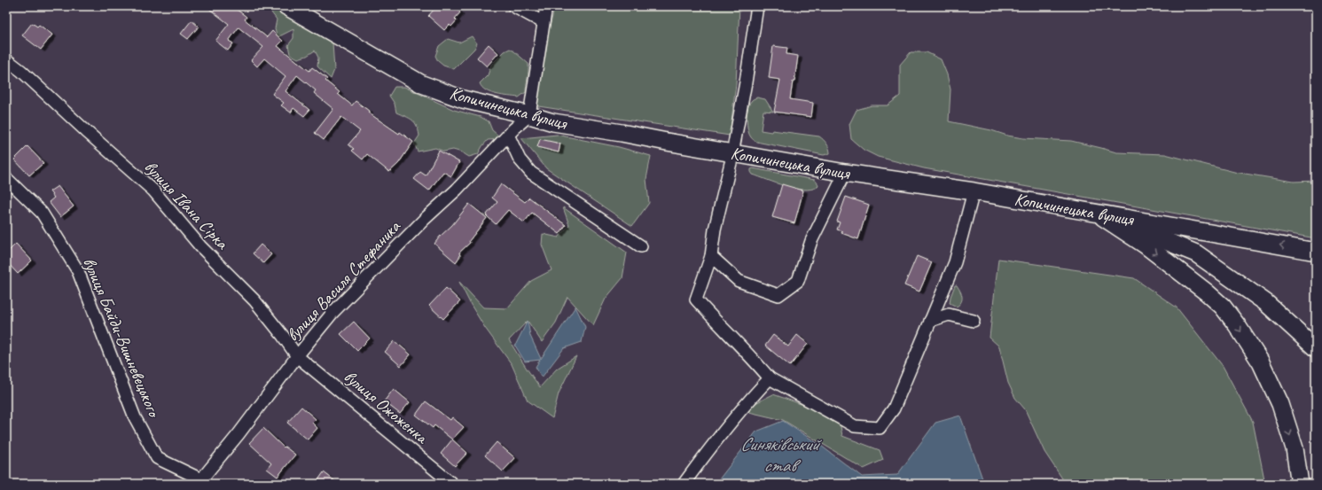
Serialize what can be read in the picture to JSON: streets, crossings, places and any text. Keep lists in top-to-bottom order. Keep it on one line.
{"streets":{"main road":["Копичинецька вулиця"],"street":["вулиця Івана Сірка","вулиця Василя Стефаника","вулиця Байди-Вишневецького","вулиця Ожоженка"]},"crossings":[["Копичинецька вулиця","вулиця Василя Стефаника"],["вулиця Івана Сірка","вулиця Василя Стефаника"],["вулиця Івана Сірка","вулиця Ожоженка"],["вулиця Василя Стефаника","вулиця Байди-Вишневецького"],["вулиця Василя Стефаника","вулиця Ожоженка"]],"water":["Синяківський став"]}
